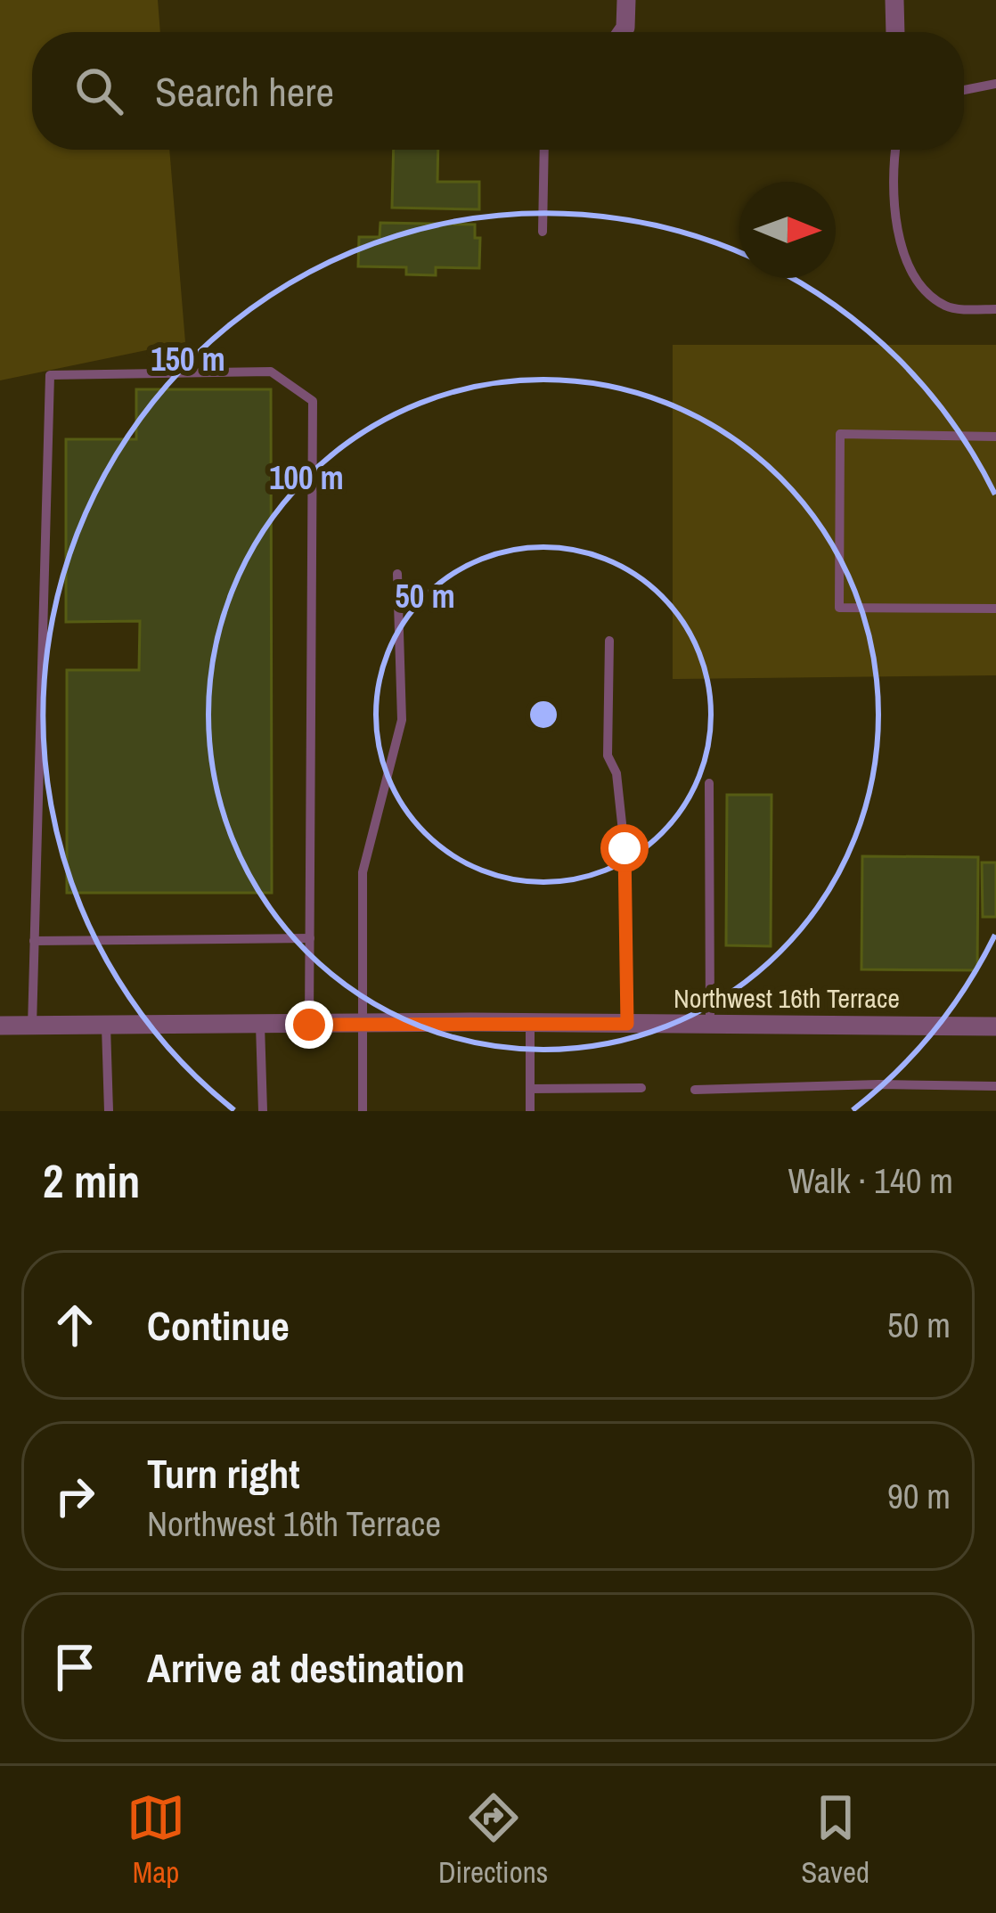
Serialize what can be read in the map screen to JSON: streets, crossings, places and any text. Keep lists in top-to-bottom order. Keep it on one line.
{"streets":{"street":["Northwest 16th Terrace"]},"north":"right","page":{"search":"Search here","heading":["2 min","Walk · 140 m"],"list":[["Continue","50 m"],["Turn right","Northwest 16th Terrace","90 m"],"Arrive at destination"],"nav":["Map","Directions","Saved"]},"rings":["150 m","100 m","50 m"]}
